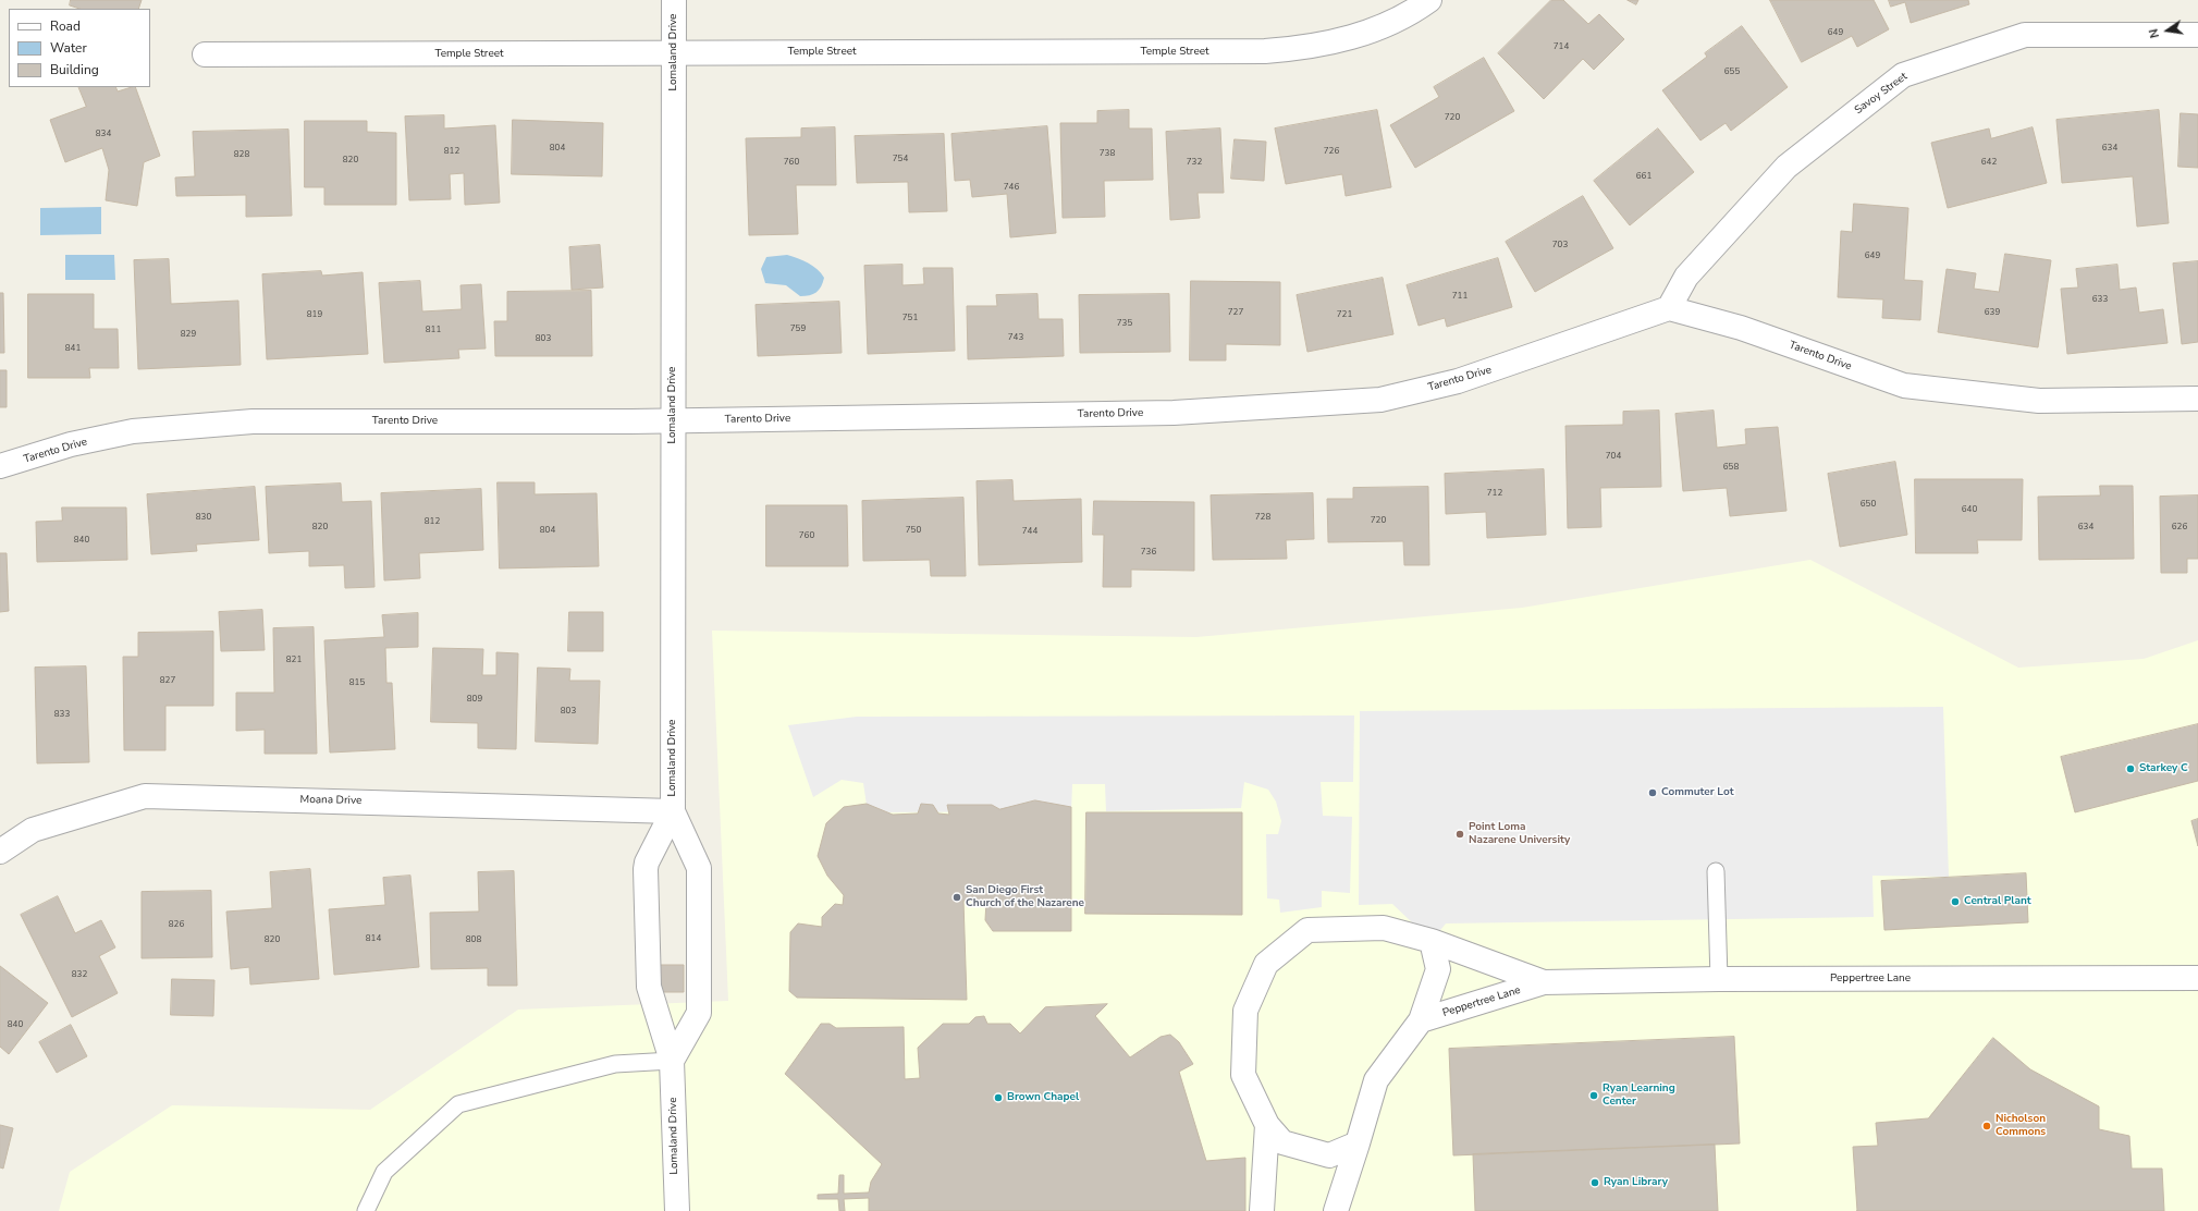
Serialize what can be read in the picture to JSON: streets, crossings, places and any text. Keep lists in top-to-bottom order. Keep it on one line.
{"streets":{"street":["Lomaland Drive","Temple Street","Savoy Street","Tarento Drive","Moana Drive","Peppertree Lane"]},"crossings":[["Lomaland Drive","Temple Street"],["Lomaland Drive","Tarento Drive"],["Lomaland Drive","Moana Drive"],["Savoy Street","Tarento Drive"]],"places":["Starkey C","Commuter Lot","Point Loma Nazarene University","San Diego First Church of the Nazarene","Central Plant","Ryan Learning Center","Brown Chapel","Nicholson Commons","Ryan Library"],"house_numbers":["649","714","655","720","834","804","634","812","726","738","828","754","820","760","732","642","661","746","703","649","711","633","727","639","819","721","751","735","759","811","829","743","803","841","704","658","712","650","640","830","728","720","812","820","634","626","804","750","744","760","840","736","821","827","815","809","803","833","826","814","820","808","832","840"],"legend":["Road","Water","Building"],"north":"left"}
